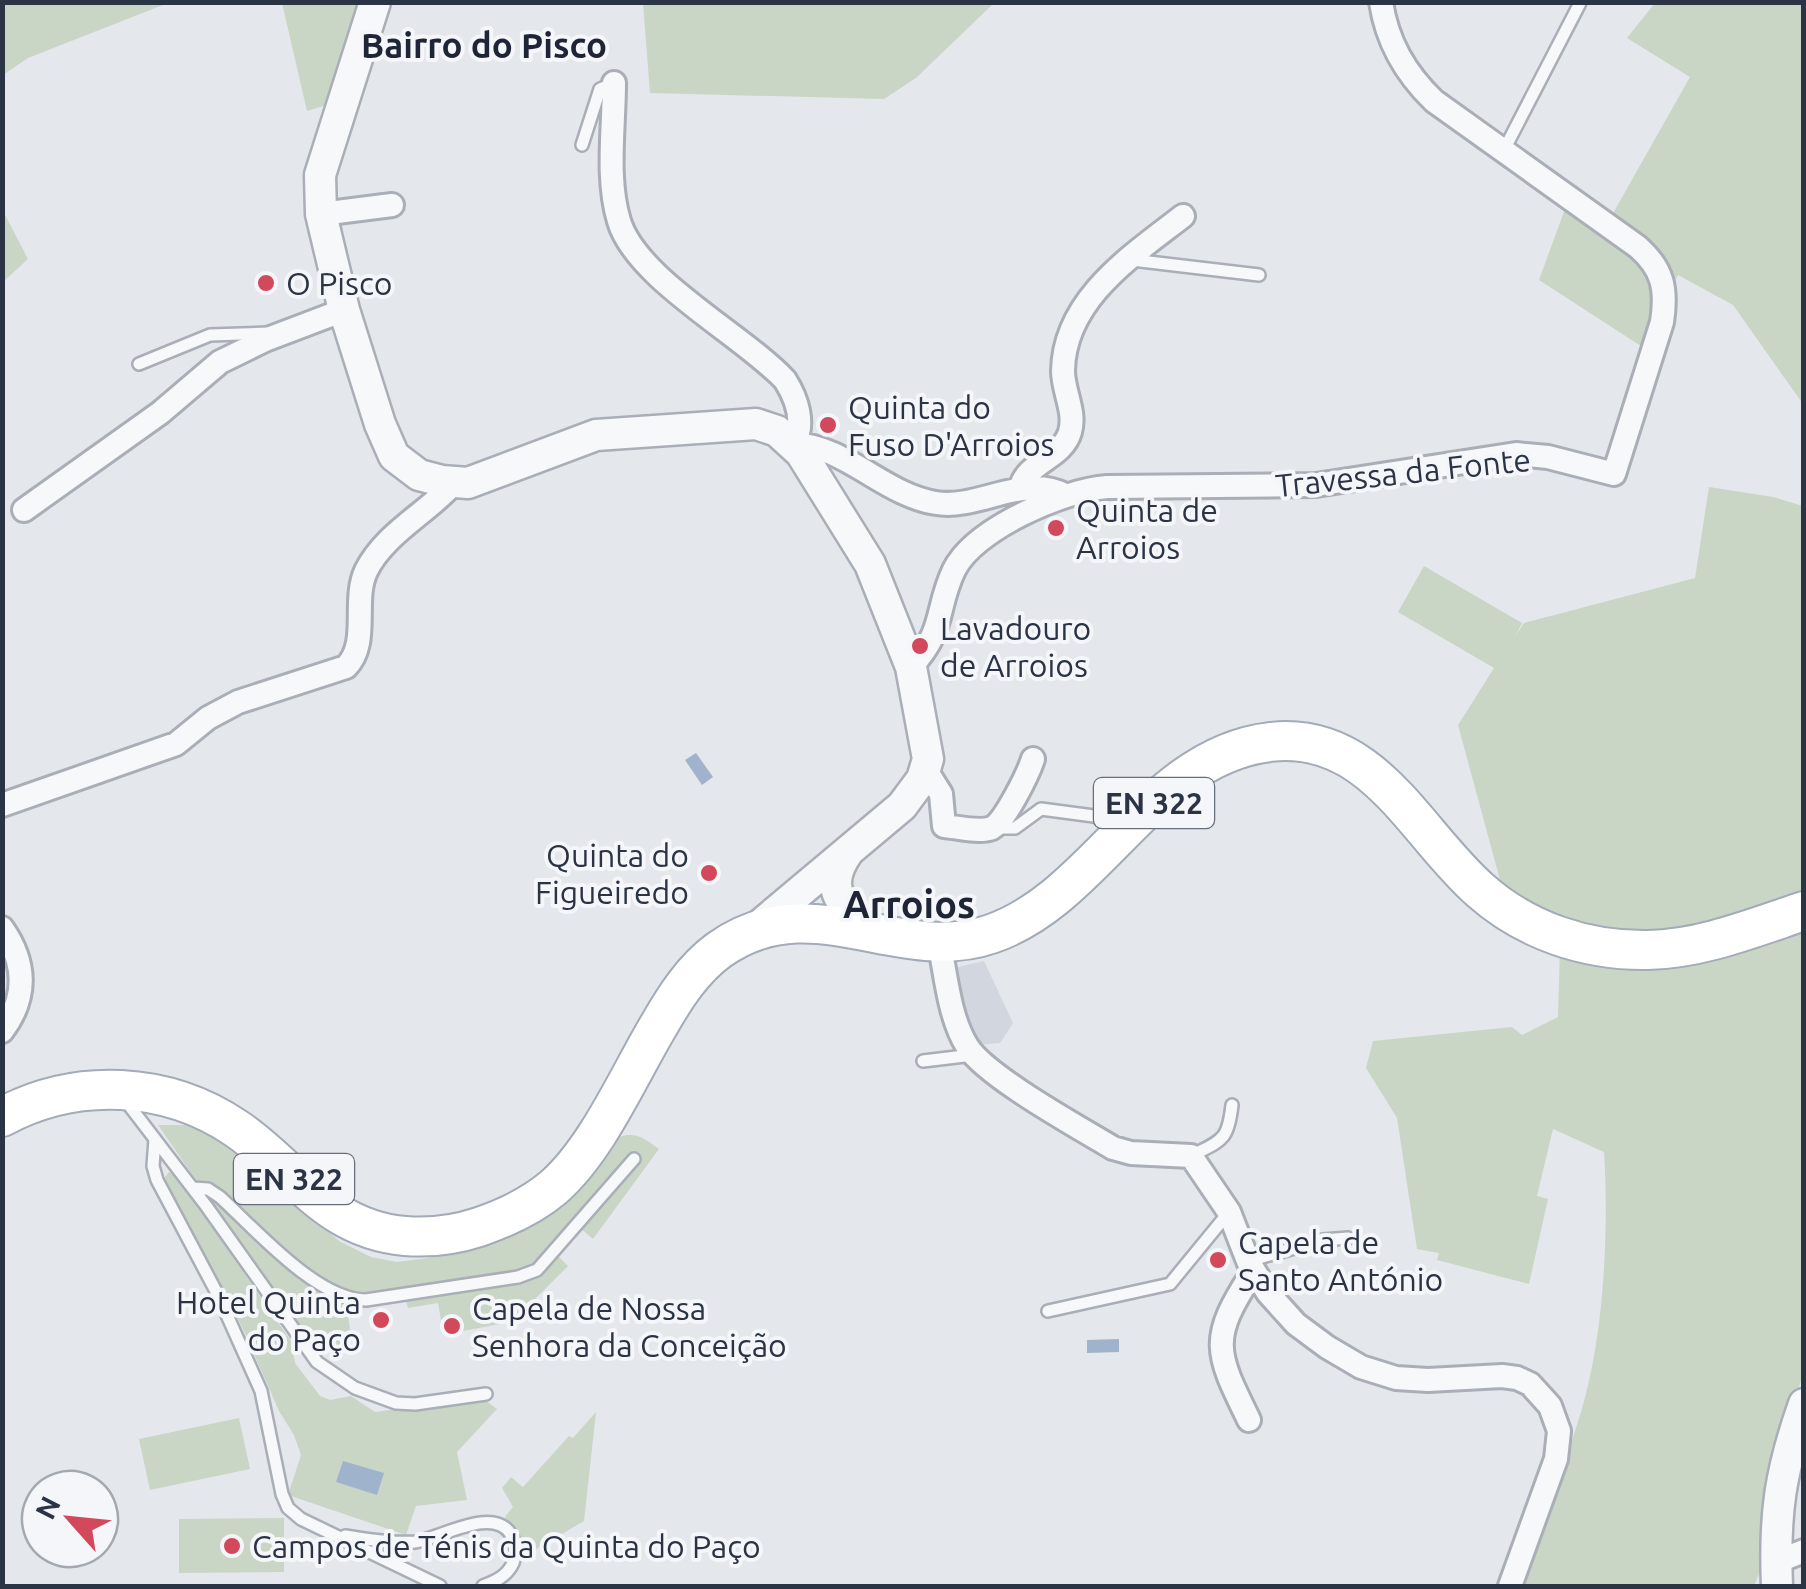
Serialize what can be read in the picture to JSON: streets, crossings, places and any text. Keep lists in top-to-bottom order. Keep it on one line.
{"streets":{"main road":["EN 322"],"street":["Travessa da Fonte"]},"districts":["Bairro do Pisco","Arroios"],"places":["O Pisco","Quinta do Fuso D'Arroios","Quinta de Arroios","Lavadouro de Arroios","Quinta do Figueiredo","Capela de Santo António","Hotel Quinta do Paço","Capela de Nossa Senhora da Conceição","Campos de Ténis da Quinta do Paço"],"north":"top left"}
